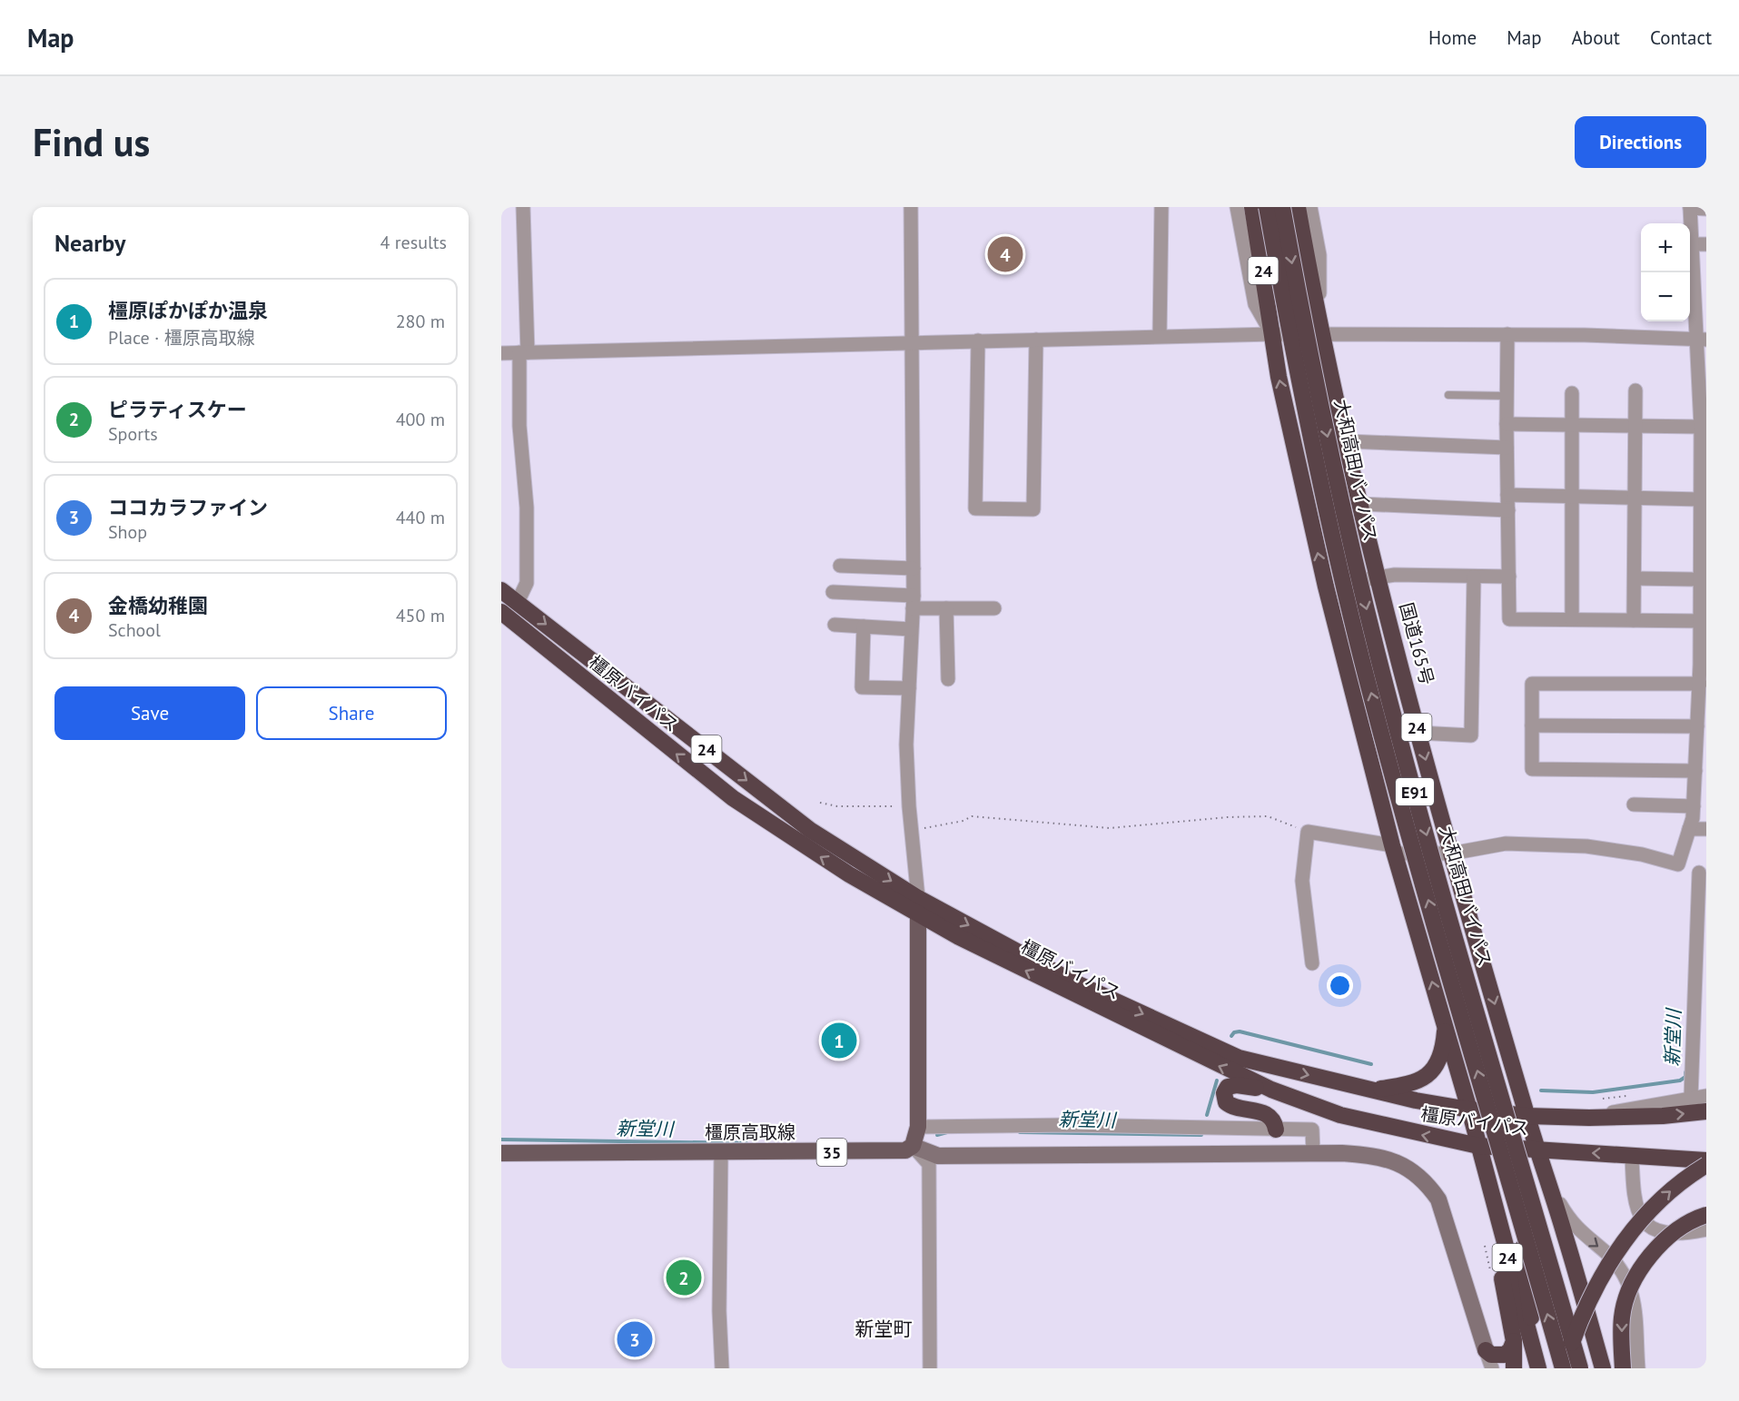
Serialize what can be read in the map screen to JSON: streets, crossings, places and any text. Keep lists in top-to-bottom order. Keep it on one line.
{"streets":{"highway":["24","大和高田バイパス","国道165号","橿原バイパス","E91"],"main road":["橿原高取線","35"]},"crossings":[["24","国道165号"],["24","橿原バイパス"],["国道165号","橿原バイパス"]],"districts":["新堂町"],"water":["新堂川"],"page":{"header":"Map","nav":["Home","Map","About","Contact"],"buttons":["Directions",["Save","Share"]],"title":"Find us","heading":["Nearby","4 results"],"map_buttons":["+","−"],"pins":["4","1","2","3"],"list":[{"mark":"1","name":"橿原ぽかぽか温泉","note":"Place · 橿原高取線","value":"280 m"},{"mark":"2","name":"ピラティスケー","note":"Sports","value":"400 m"},{"mark":"3","name":"ココカラファイン","note":"Shop","value":"440 m"},{"mark":"4","name":"金橋幼稚園","note":"School","value":"450 m"}]}}
